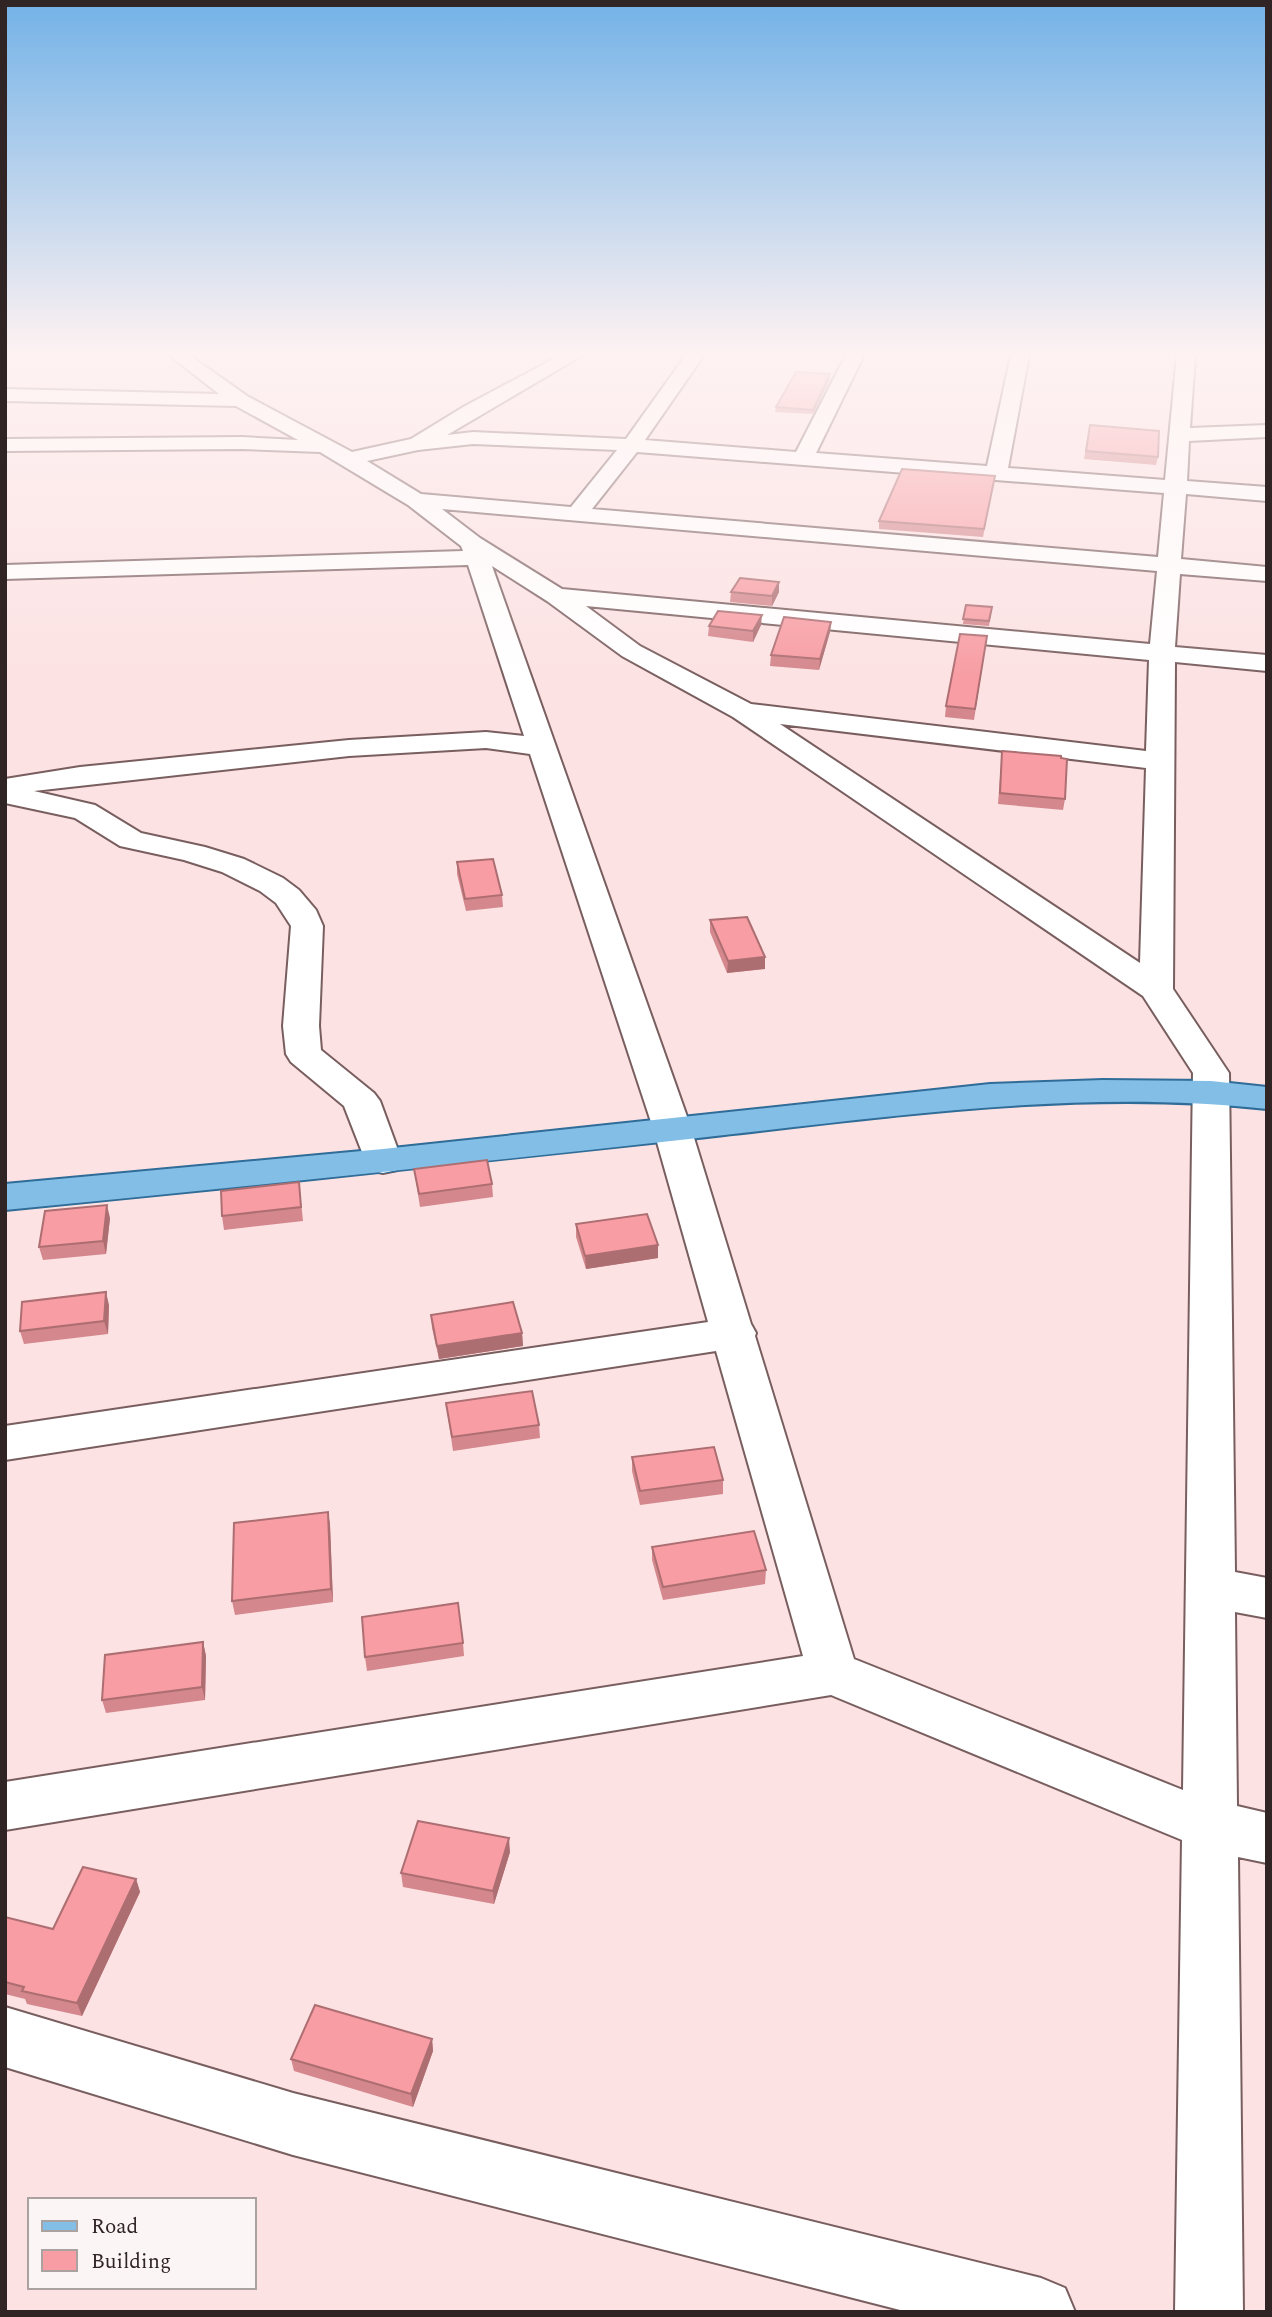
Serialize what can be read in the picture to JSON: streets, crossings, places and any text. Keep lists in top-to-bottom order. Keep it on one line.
{"legend":["Road","Building"]}
